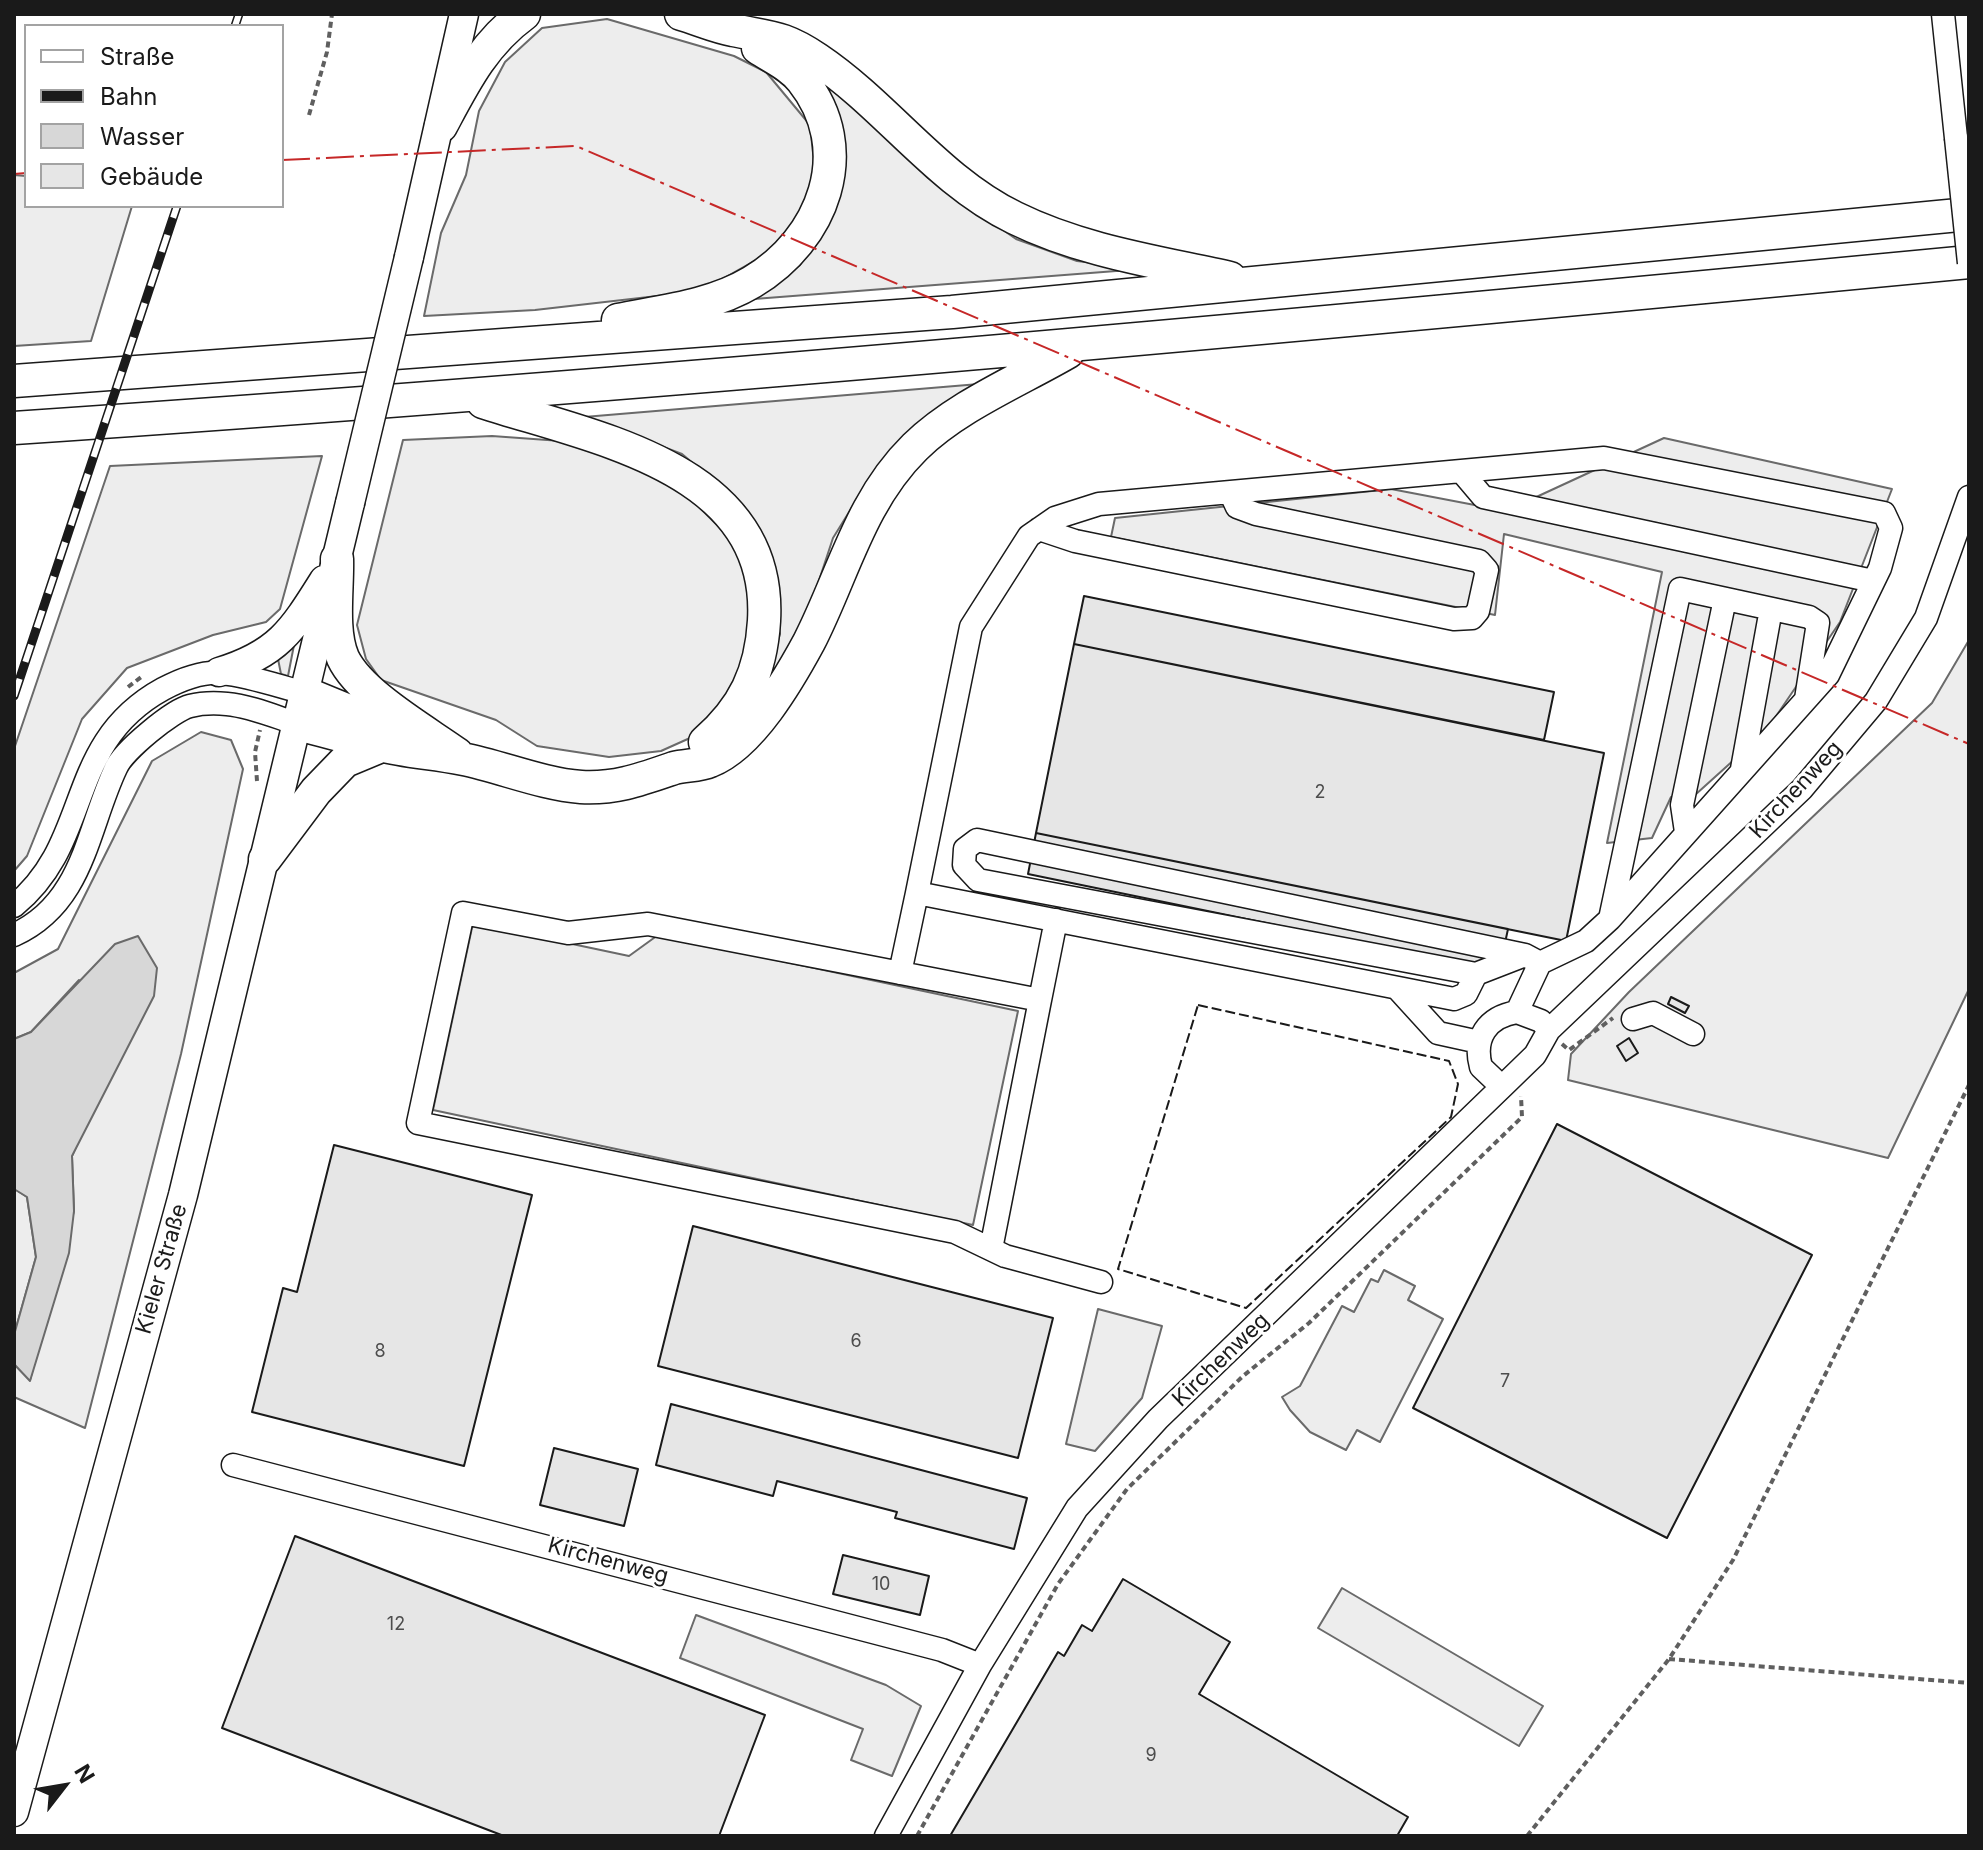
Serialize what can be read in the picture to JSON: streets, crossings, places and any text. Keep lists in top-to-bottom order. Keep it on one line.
{"streets":{"main road":["Kieler Straße"],"street":["Kirchenweg"]},"house_numbers":["2","6","8","7","10","12","9"],"legend":["Straße","Bahn","Wasser","Gebäude"],"north":"top right"}
